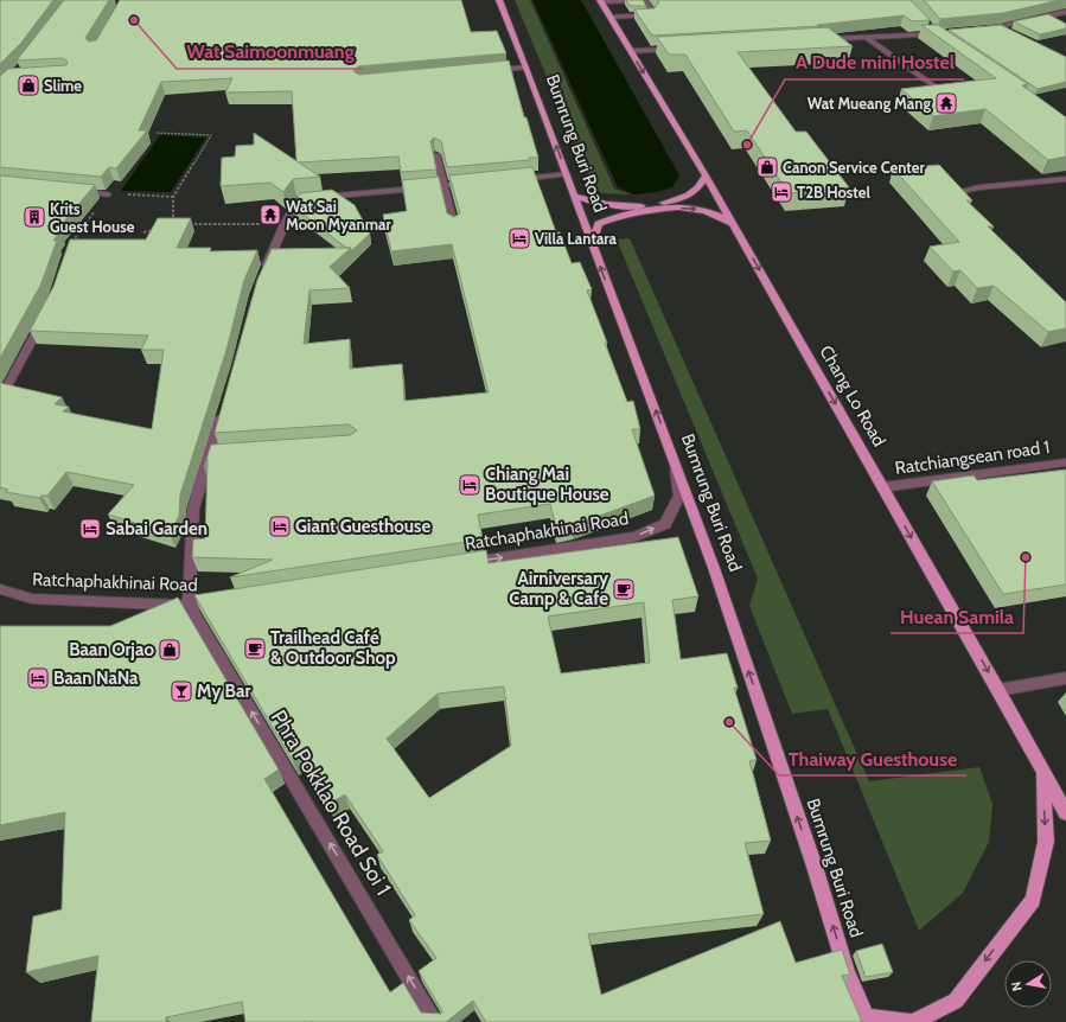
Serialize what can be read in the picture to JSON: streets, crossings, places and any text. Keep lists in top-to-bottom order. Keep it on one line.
{"streets":{"main road":["Bumrung Buri Road","Chang Lo Road"],"street":["Ratchiangsean road 1","Ratchaphakhinai Road","Phra Pokklao Road Soi 1"]},"crossings":[["Bumrung Buri Road","Ratchaphakhinai Road"],["Chang Lo Road","Ratchiangsean road 1"],["Ratchaphakhinai Road","Phra Pokklao Road Soi 1"]],"one_way":["Bumrung Buri Road","Chang Lo Road","Ratchaphakhinai Road","Phra Pokklao Road Soi 1"],"places":{"other":["Wat Saimoonmuang","A Dude mini Hostel","Huean Samila","Thaiway Guesthouse"],"shop":["Slime","Canon Service Center","Baan Orjao"],"temple":["Wat Mueang Mang","Wat Sai Moon Myanmar"],"hotel":["T2B Hostel","Villa Lantara","Chiang Mai Boutique House","Giant Guesthouse","Sabai Garden","Baan NaNa"],"building":["Krits Guest House"],"cafe":["Airniversary Camp & Cafe","Trailhead Café & Outdoor Shop"],"bar":["My Bar"]},"north":"left"}
